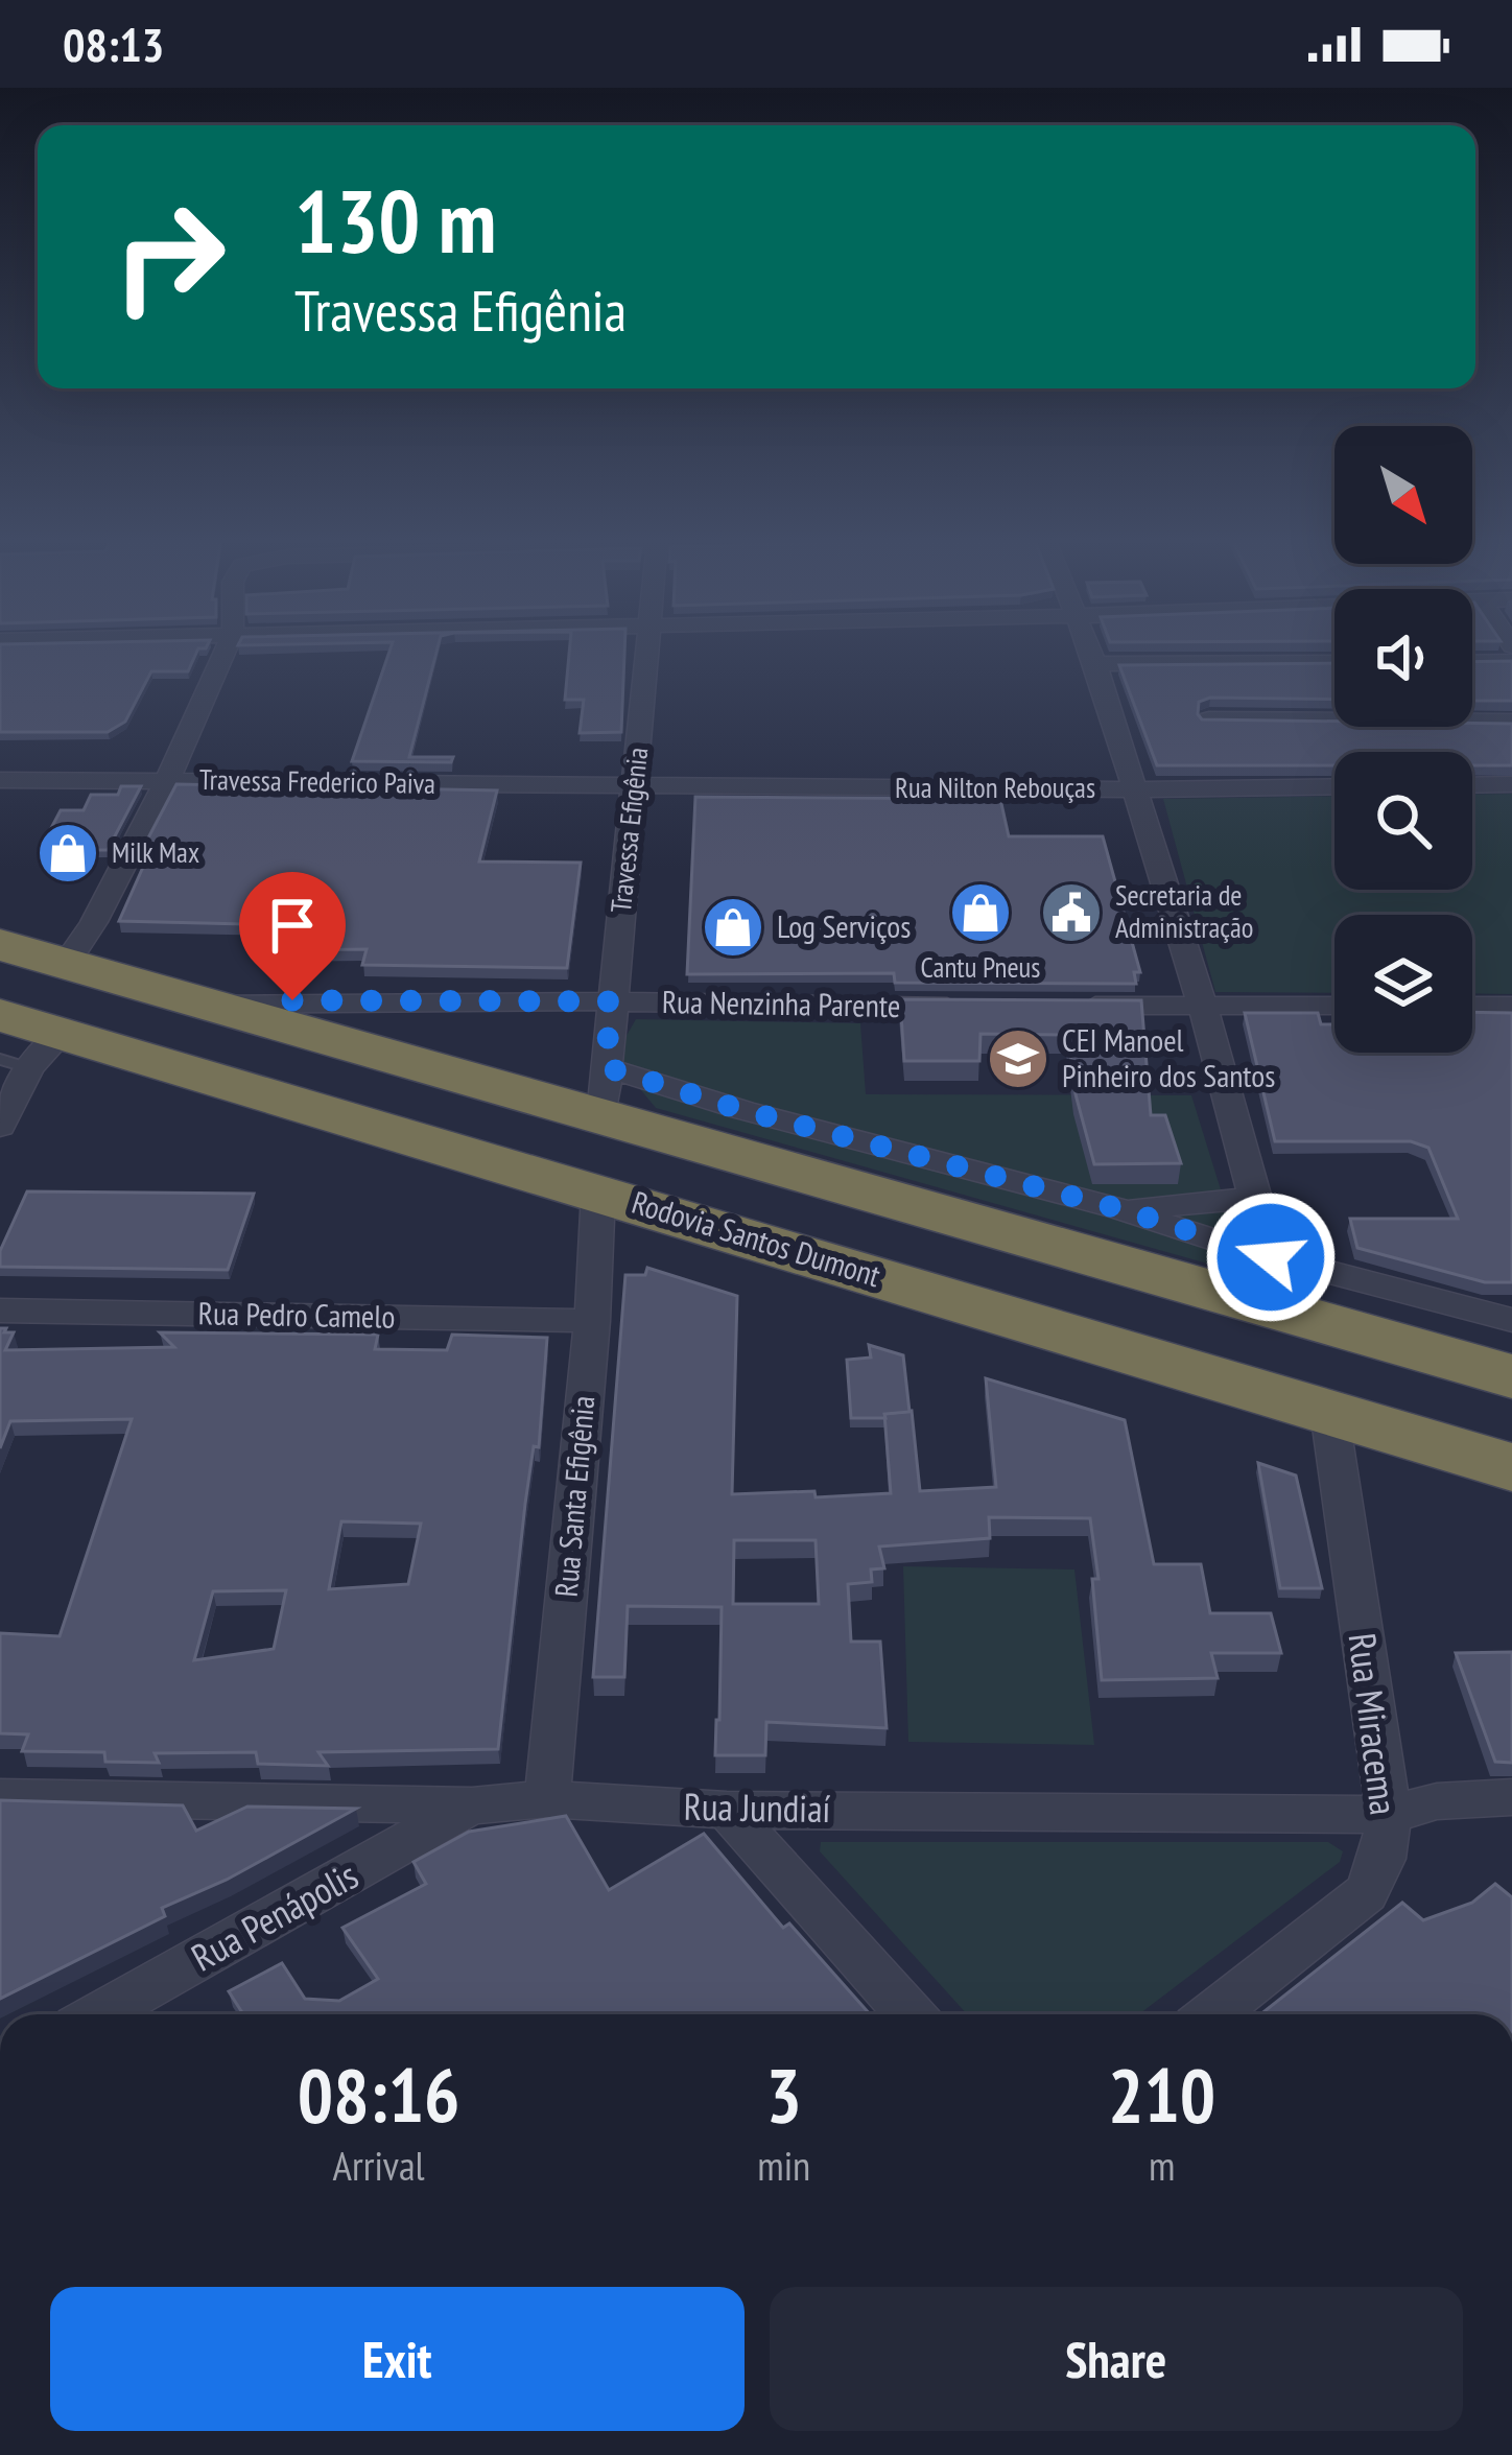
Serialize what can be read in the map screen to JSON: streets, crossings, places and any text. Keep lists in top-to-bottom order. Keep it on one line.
{"streets":{"highway":["Rodovia Santos Dumont"],"street":["Travessa Frederico Paiva","Rua Nilton Rebouças","Travessa Efigênia","Rua Nenzinha Parente","Rua Pedro Camelo","Rua Santa Efigênia","Rua Miracema","Rua Jundiaí","Rua Penápolis"]},"crossings":[["Travessa Frederico Paiva","Rua Nilton Rebouças"],["Travessa Frederico Paiva","Travessa Efigênia"],["Rua Nilton Rebouças","Travessa Efigênia"],["Travessa Efigênia","Rua Nenzinha Parente"],["Rodovia Santos Dumont","Rua Santa Efigênia"],["Rodovia Santos Dumont","Rua Miracema"],["Rua Pedro Camelo","Rua Santa Efigênia"],["Rua Santa Efigênia","Rua Jundiaí"],["Rua Miracema","Rua Jundiaí"],["Rua Jundiaí","Rua Penápolis"]],"places":{"shop":["Milk Max","Cantu Pneus","Log Serviços"],"public building":["Secretaria de Administração"],"school or university":["CEI Manoel Pinheiro dos Santos"]},"north":"bottom right","page":{"status":"08:13","turn":["130 m","Travessa Efigênia"],"eta":["08:16","Arrival","3","min","210","m"],"buttons":["Exit","Share"]}}
